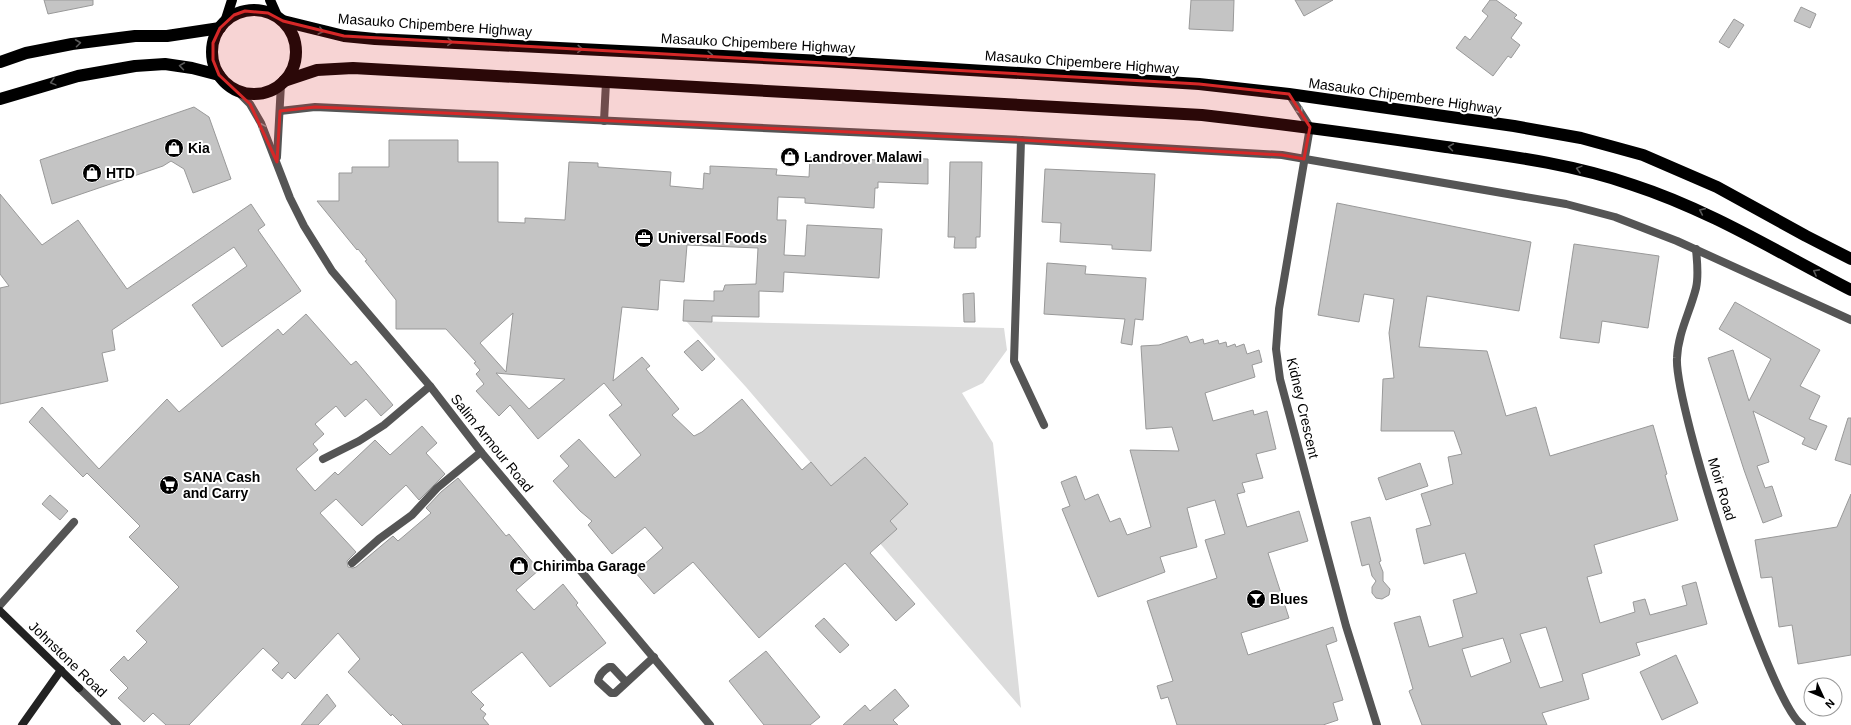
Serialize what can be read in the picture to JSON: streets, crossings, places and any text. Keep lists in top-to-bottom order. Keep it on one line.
{"streets":{"highway":["Masauko Chipembere Highway"],"street":["Kidney Crescent","Salim Armour Road","Moir Road","Johnstone Road"]},"crossings":[["Masauko Chipembere Highway","Salim Armour Road"]],"places":{"shop":["Kia","Landrover Malawi","HTD","Chirimba Garage"],"office":["Universal Foods"],"supermarket":["SANA Cash and Carry"],"bar":["Blues"]},"north":"bottom right"}
